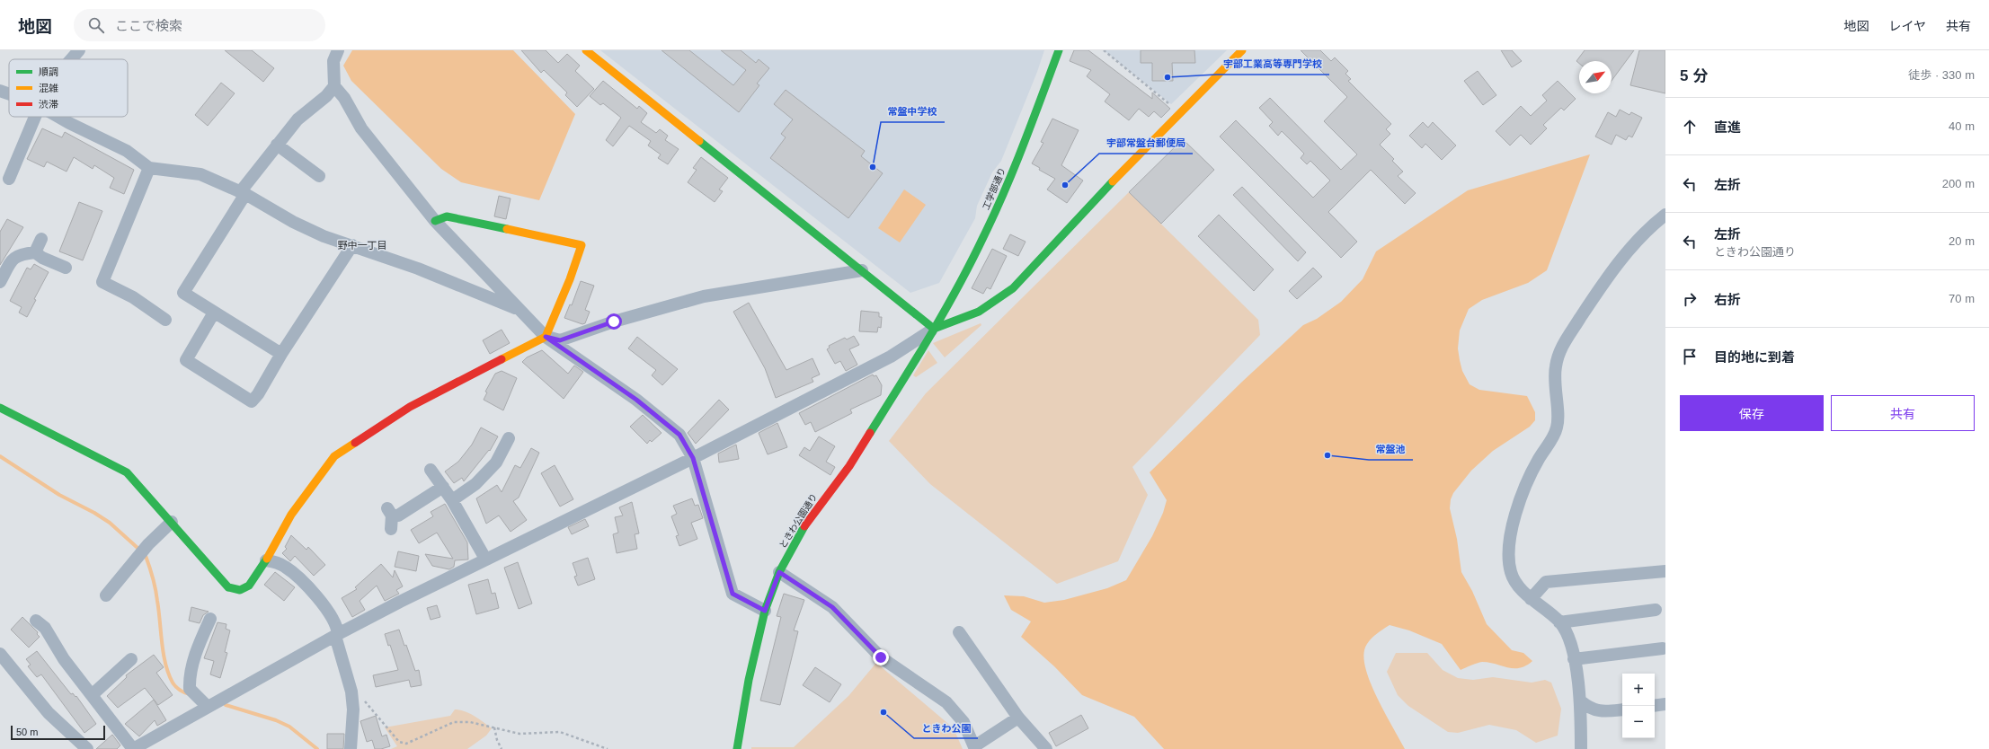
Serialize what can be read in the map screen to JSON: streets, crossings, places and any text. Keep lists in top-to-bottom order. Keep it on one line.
{"streets":{"street":["工学部通り","ときわ公園通り"]},"crossings":[["工学部通り","ときわ公園通り"]],"districts":["野中一丁目"],"places":["宇部工業高等専門学校","常盤中学校","宇部常盤台郵便局","常盤池","ときわ公園"],"legend":["順調","混雑","渋滞"],"scale_bar":"50 m","north":"top right","page":{"header":"地図","search":"ここで検索","nav":["地図","レイヤ","共有"],"heading":["5 分","徒歩 · 330 m"],"list":[["直進","40 m"],["左折","200 m"],["左折","ときわ公園通り","20 m"],["右折","70 m"],"目的地に到着"],"buttons":["保存","共有"],"map_buttons":["+","−"],"scale":"50 m"}}
